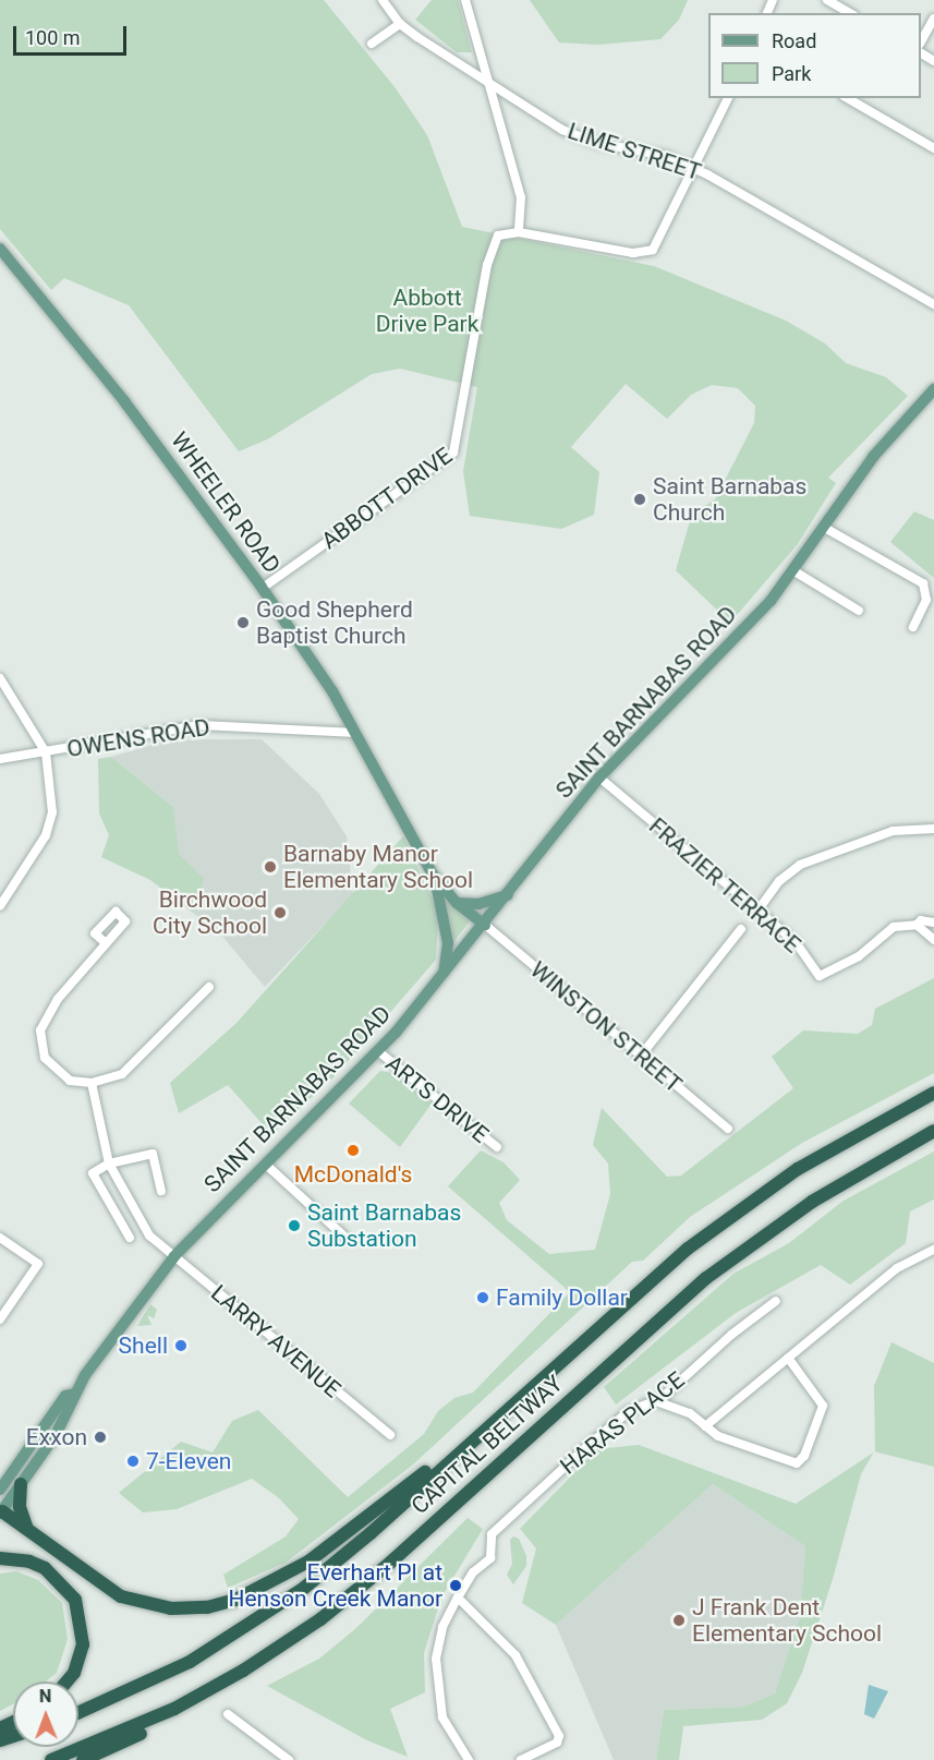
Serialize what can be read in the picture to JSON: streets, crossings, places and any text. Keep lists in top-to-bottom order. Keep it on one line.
{"streets":{"highway":["CAPITAL BELTWAY"],"main road":["WHEELER ROAD","SAINT BARNABAS ROAD"],"street":["LIME STREET","ABBOTT DRIVE","OWENS ROAD","FRAZIER TERRACE","WINSTON STREET","ARTS DRIVE","LARRY AVENUE","HARAS PLACE"]},"crossings":[["ABBOTT DRIVE","WHEELER ROAD"],["WHEELER ROAD","SAINT BARNABAS ROAD"],["WHEELER ROAD","OWENS ROAD"],["WHEELER ROAD","WINSTON STREET"],["SAINT BARNABAS ROAD","FRAZIER TERRACE"],["SAINT BARNABAS ROAD","WINSTON STREET"],["SAINT BARNABAS ROAD","ARTS DRIVE"],["SAINT BARNABAS ROAD","LARRY AVENUE"]],"parks":["Abbott Drive Park"],"places":["Saint Barnabas Church","Good Shepherd Baptist Church","Barnaby Manor Elementary School","Birchwood City School","McDonald's","Saint Barnabas Substation","Family Dollar","Shell","Exxon","7-Eleven","Everhart Pl at Henson Creek Manor","J Frank Dent Elementary School"],"legend":["Road","Park"],"scale_bar":"100 m","north":"top"}
